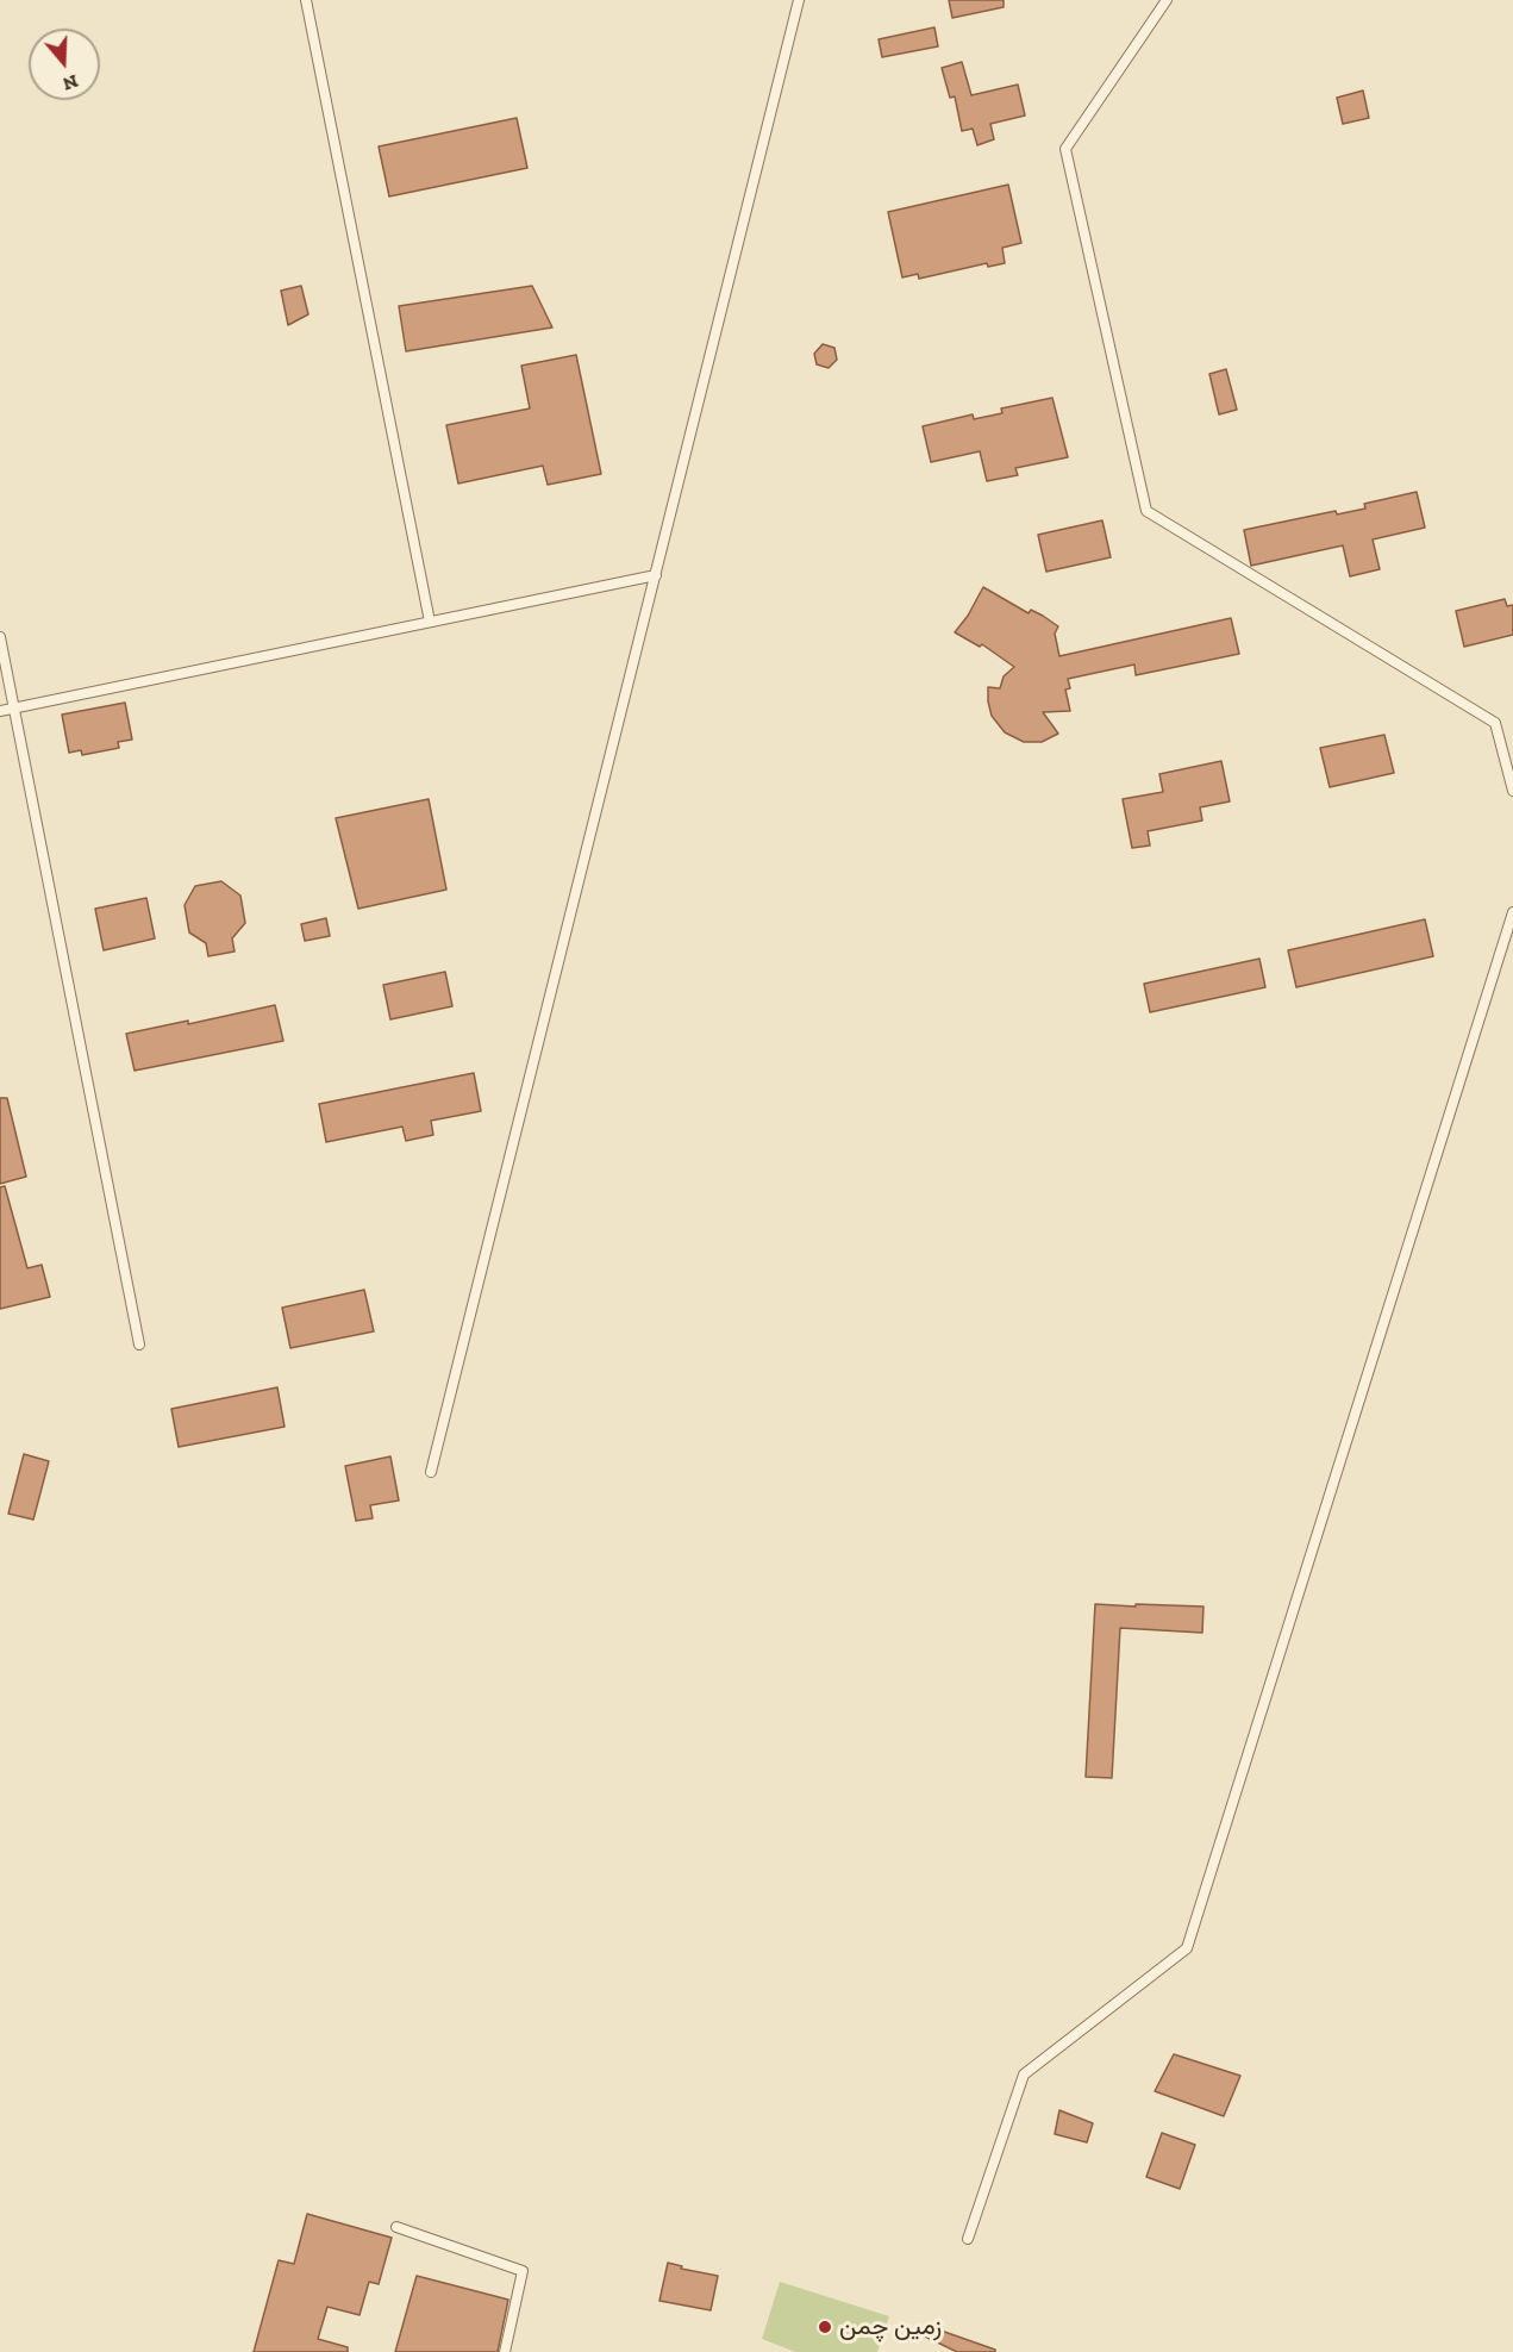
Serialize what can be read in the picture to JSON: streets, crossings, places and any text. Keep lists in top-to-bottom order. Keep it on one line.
{"places":["زمین چمن"],"north":"bottom"}
